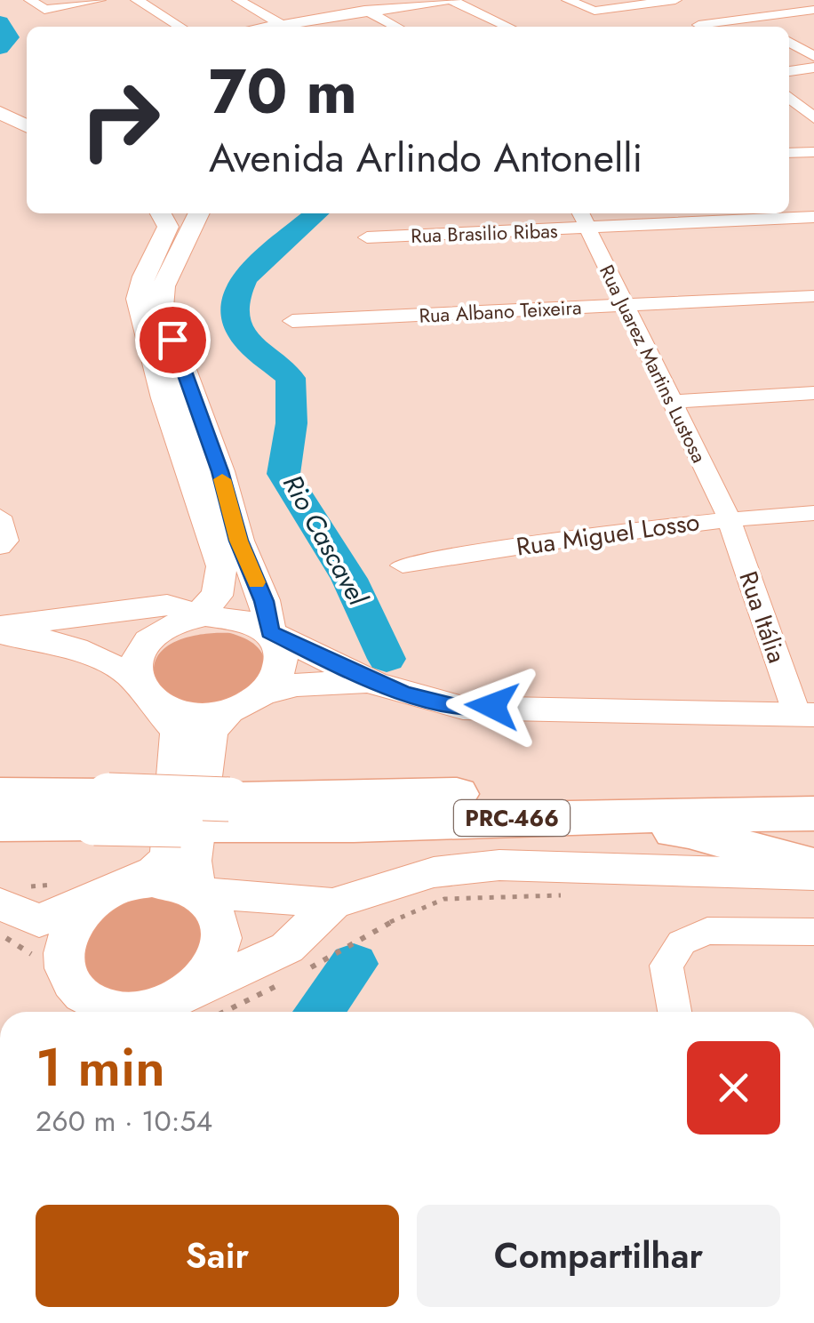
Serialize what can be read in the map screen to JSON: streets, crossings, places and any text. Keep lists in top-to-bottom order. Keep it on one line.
{"streets":{"highway":["PRC-466"],"street":["Rua Brasilio Ribas","Rua Albano Teixeira","Rua Juarez Martins Lustosa","Rua Miguel Losso","Rua Itália"]},"crossings":[["Rua Brasilio Ribas","Rua Juarez Martins Lustosa"],["Rua Albano Teixeira","Rua Juarez Martins Lustosa"],["Rua Juarez Martins Lustosa","Rua Miguel Losso"],["Rua Juarez Martins Lustosa","Rua Itália"],["Rua Miguel Losso","Rua Itália"]],"water":["Rio Cascavel"],"page":{"turn":["70 m","Avenida Arlindo Antonelli"],"heading":["1 min","260 m · 10:54"],"buttons":["Sair","Compartilhar"]}}
